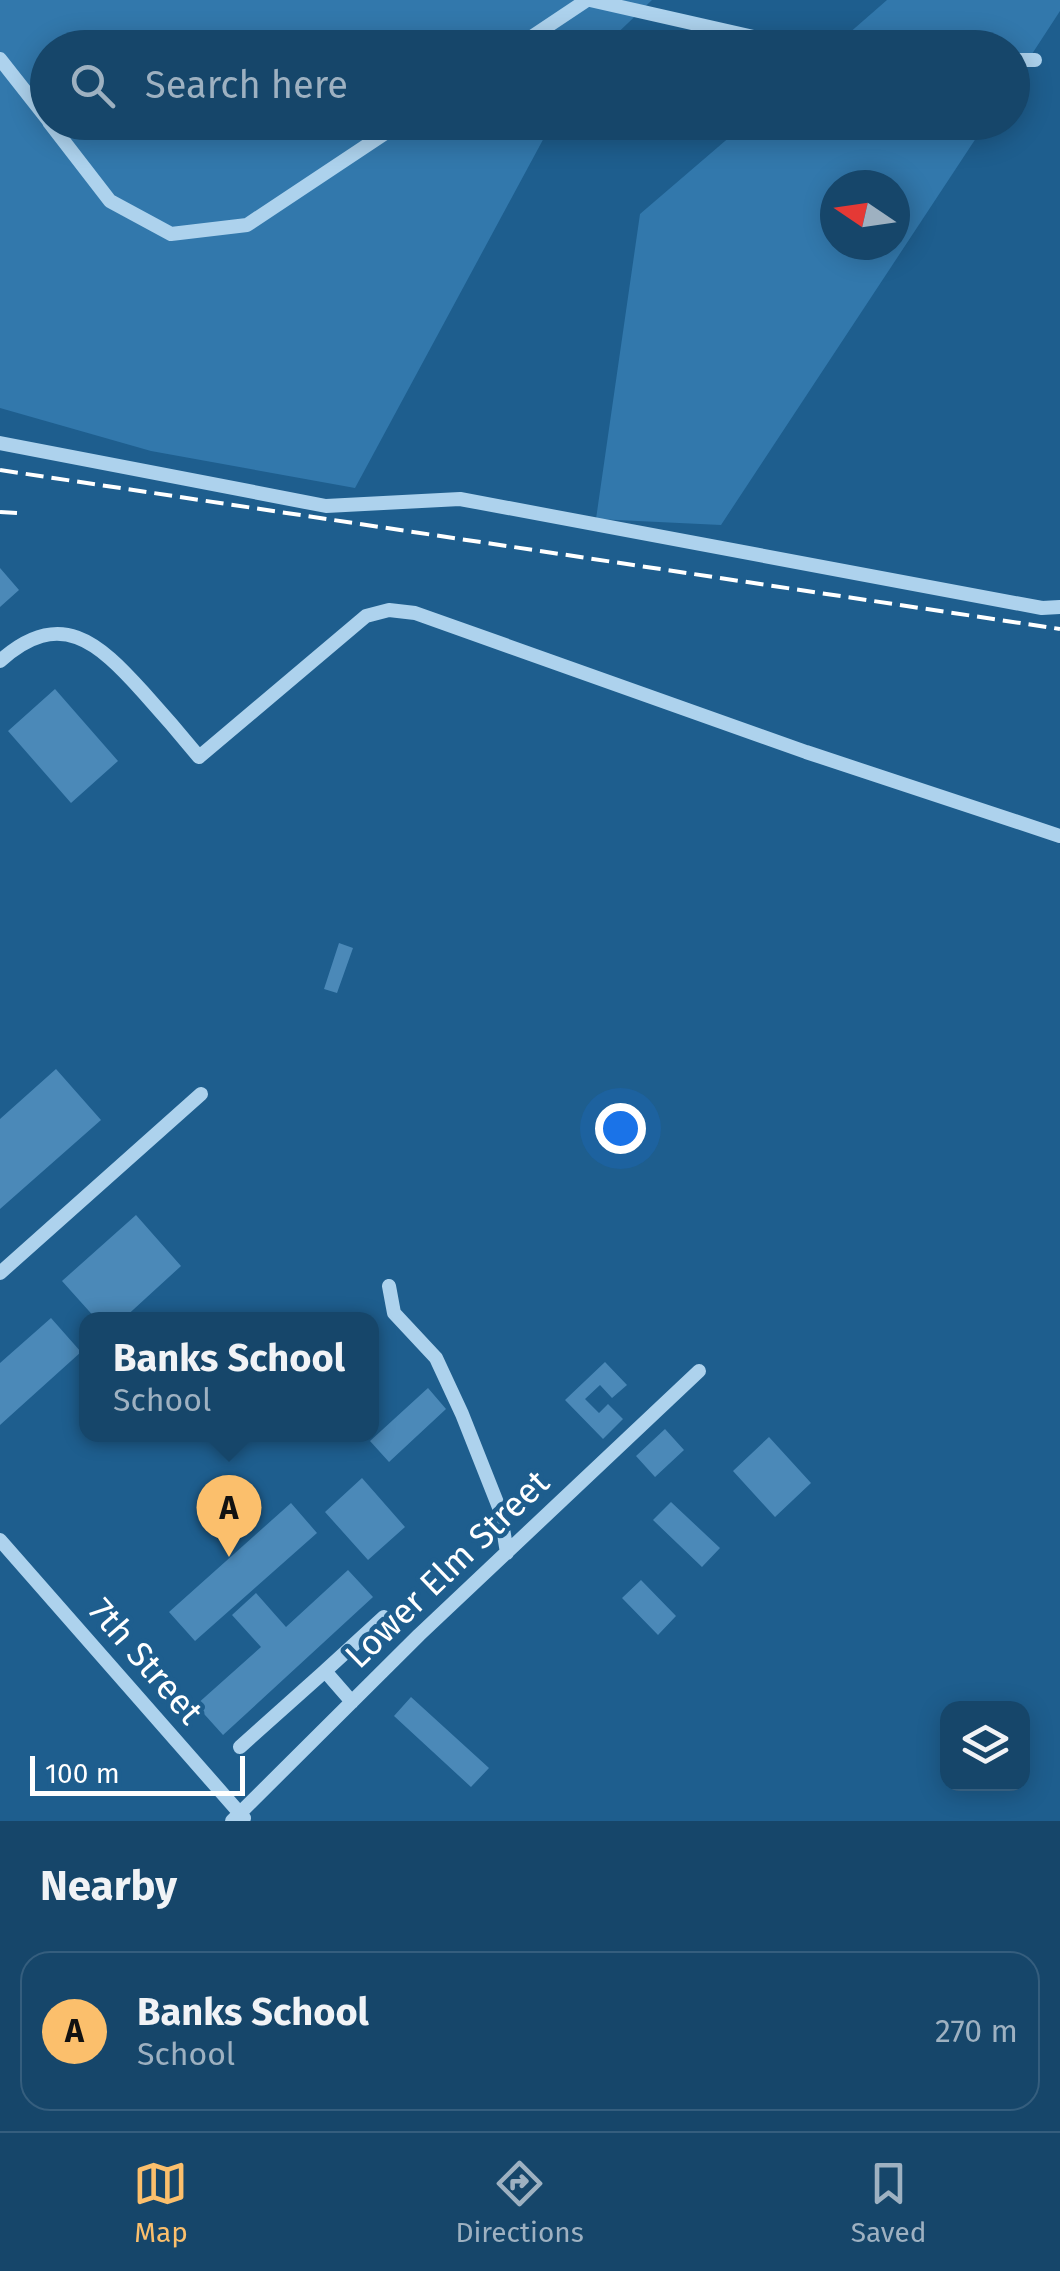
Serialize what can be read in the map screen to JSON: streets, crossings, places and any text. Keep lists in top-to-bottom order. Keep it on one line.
{"streets":{"street":["Lower Elm Street","7th Street"]},"crossings":[["Lower Elm Street","7th Street"]],"scale_bar":"100 m","north":"left","page":{"search":"Search here","popup":["Banks School","School"],"pins":"A","scale":"100 m","heading":"Nearby","list":[{"mark":"A","name":"Banks School","note":"School","value":"270 m"}],"nav":["Map","Directions","Saved"]}}
